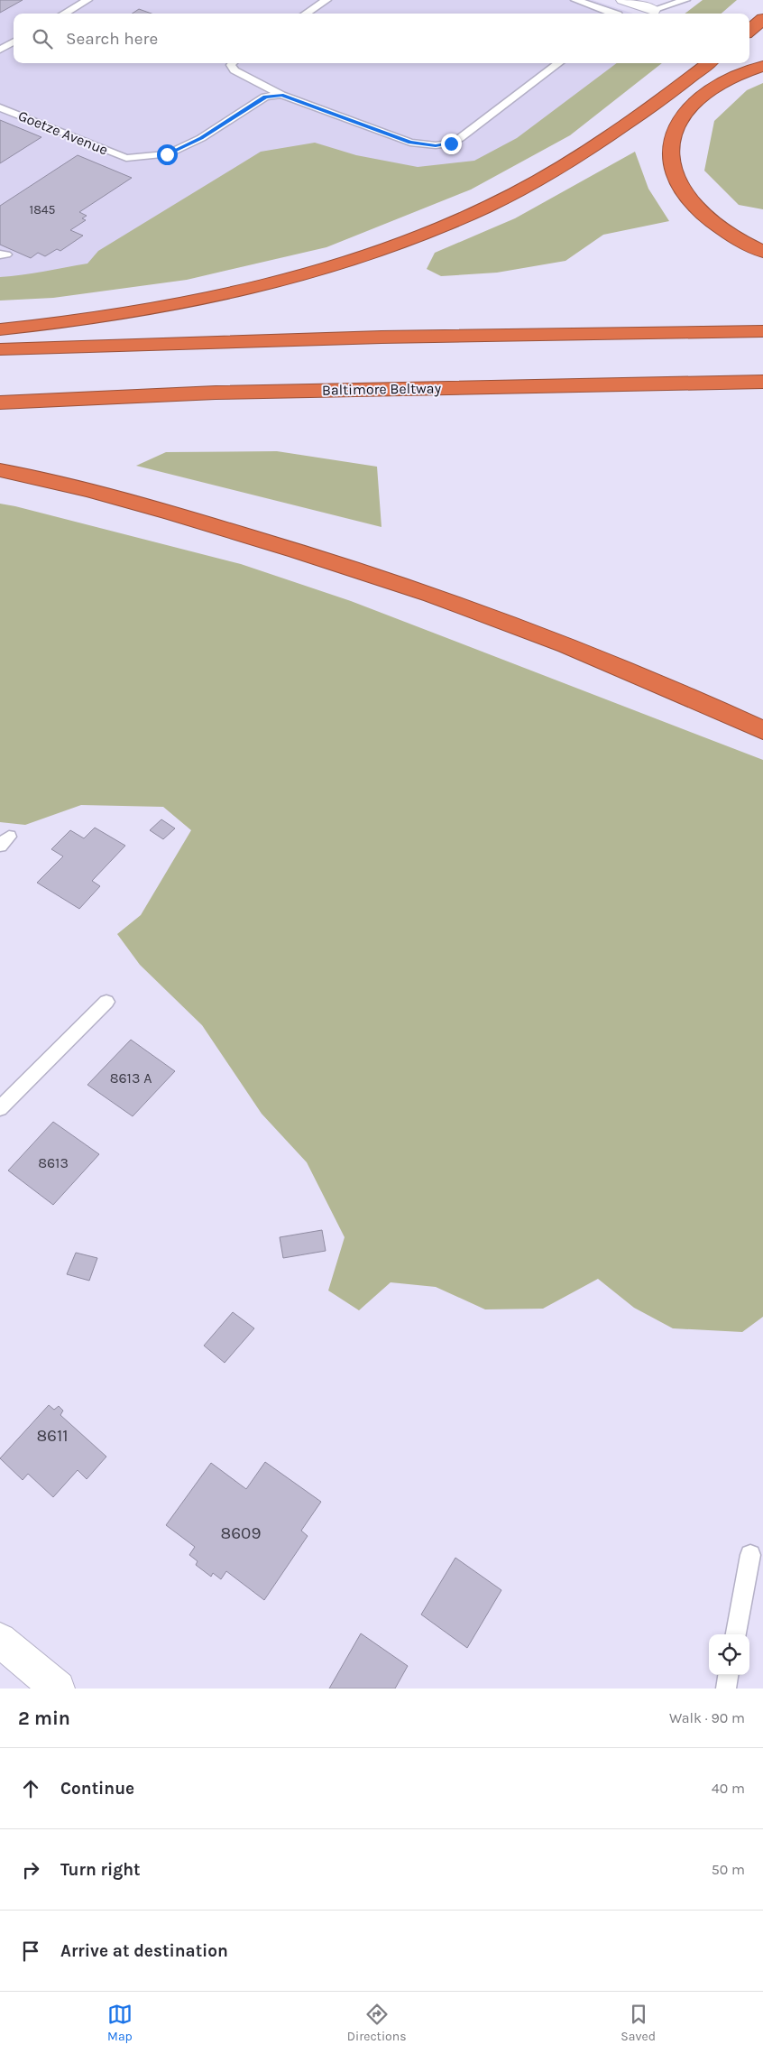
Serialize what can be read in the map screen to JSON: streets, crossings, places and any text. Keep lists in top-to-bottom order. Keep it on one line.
{"streets":{"highway":["Baltimore Beltway"],"lane":["Goetze Avenue"]},"house_numbers":["1845","8613 A","8613","8611","8609"],"page":{"search":"Search here","heading":["2 min","Walk · 90 m"],"list":[["Continue","40 m"],["Turn right","50 m"],"Arrive at destination"],"nav":["Map","Directions","Saved"]}}
